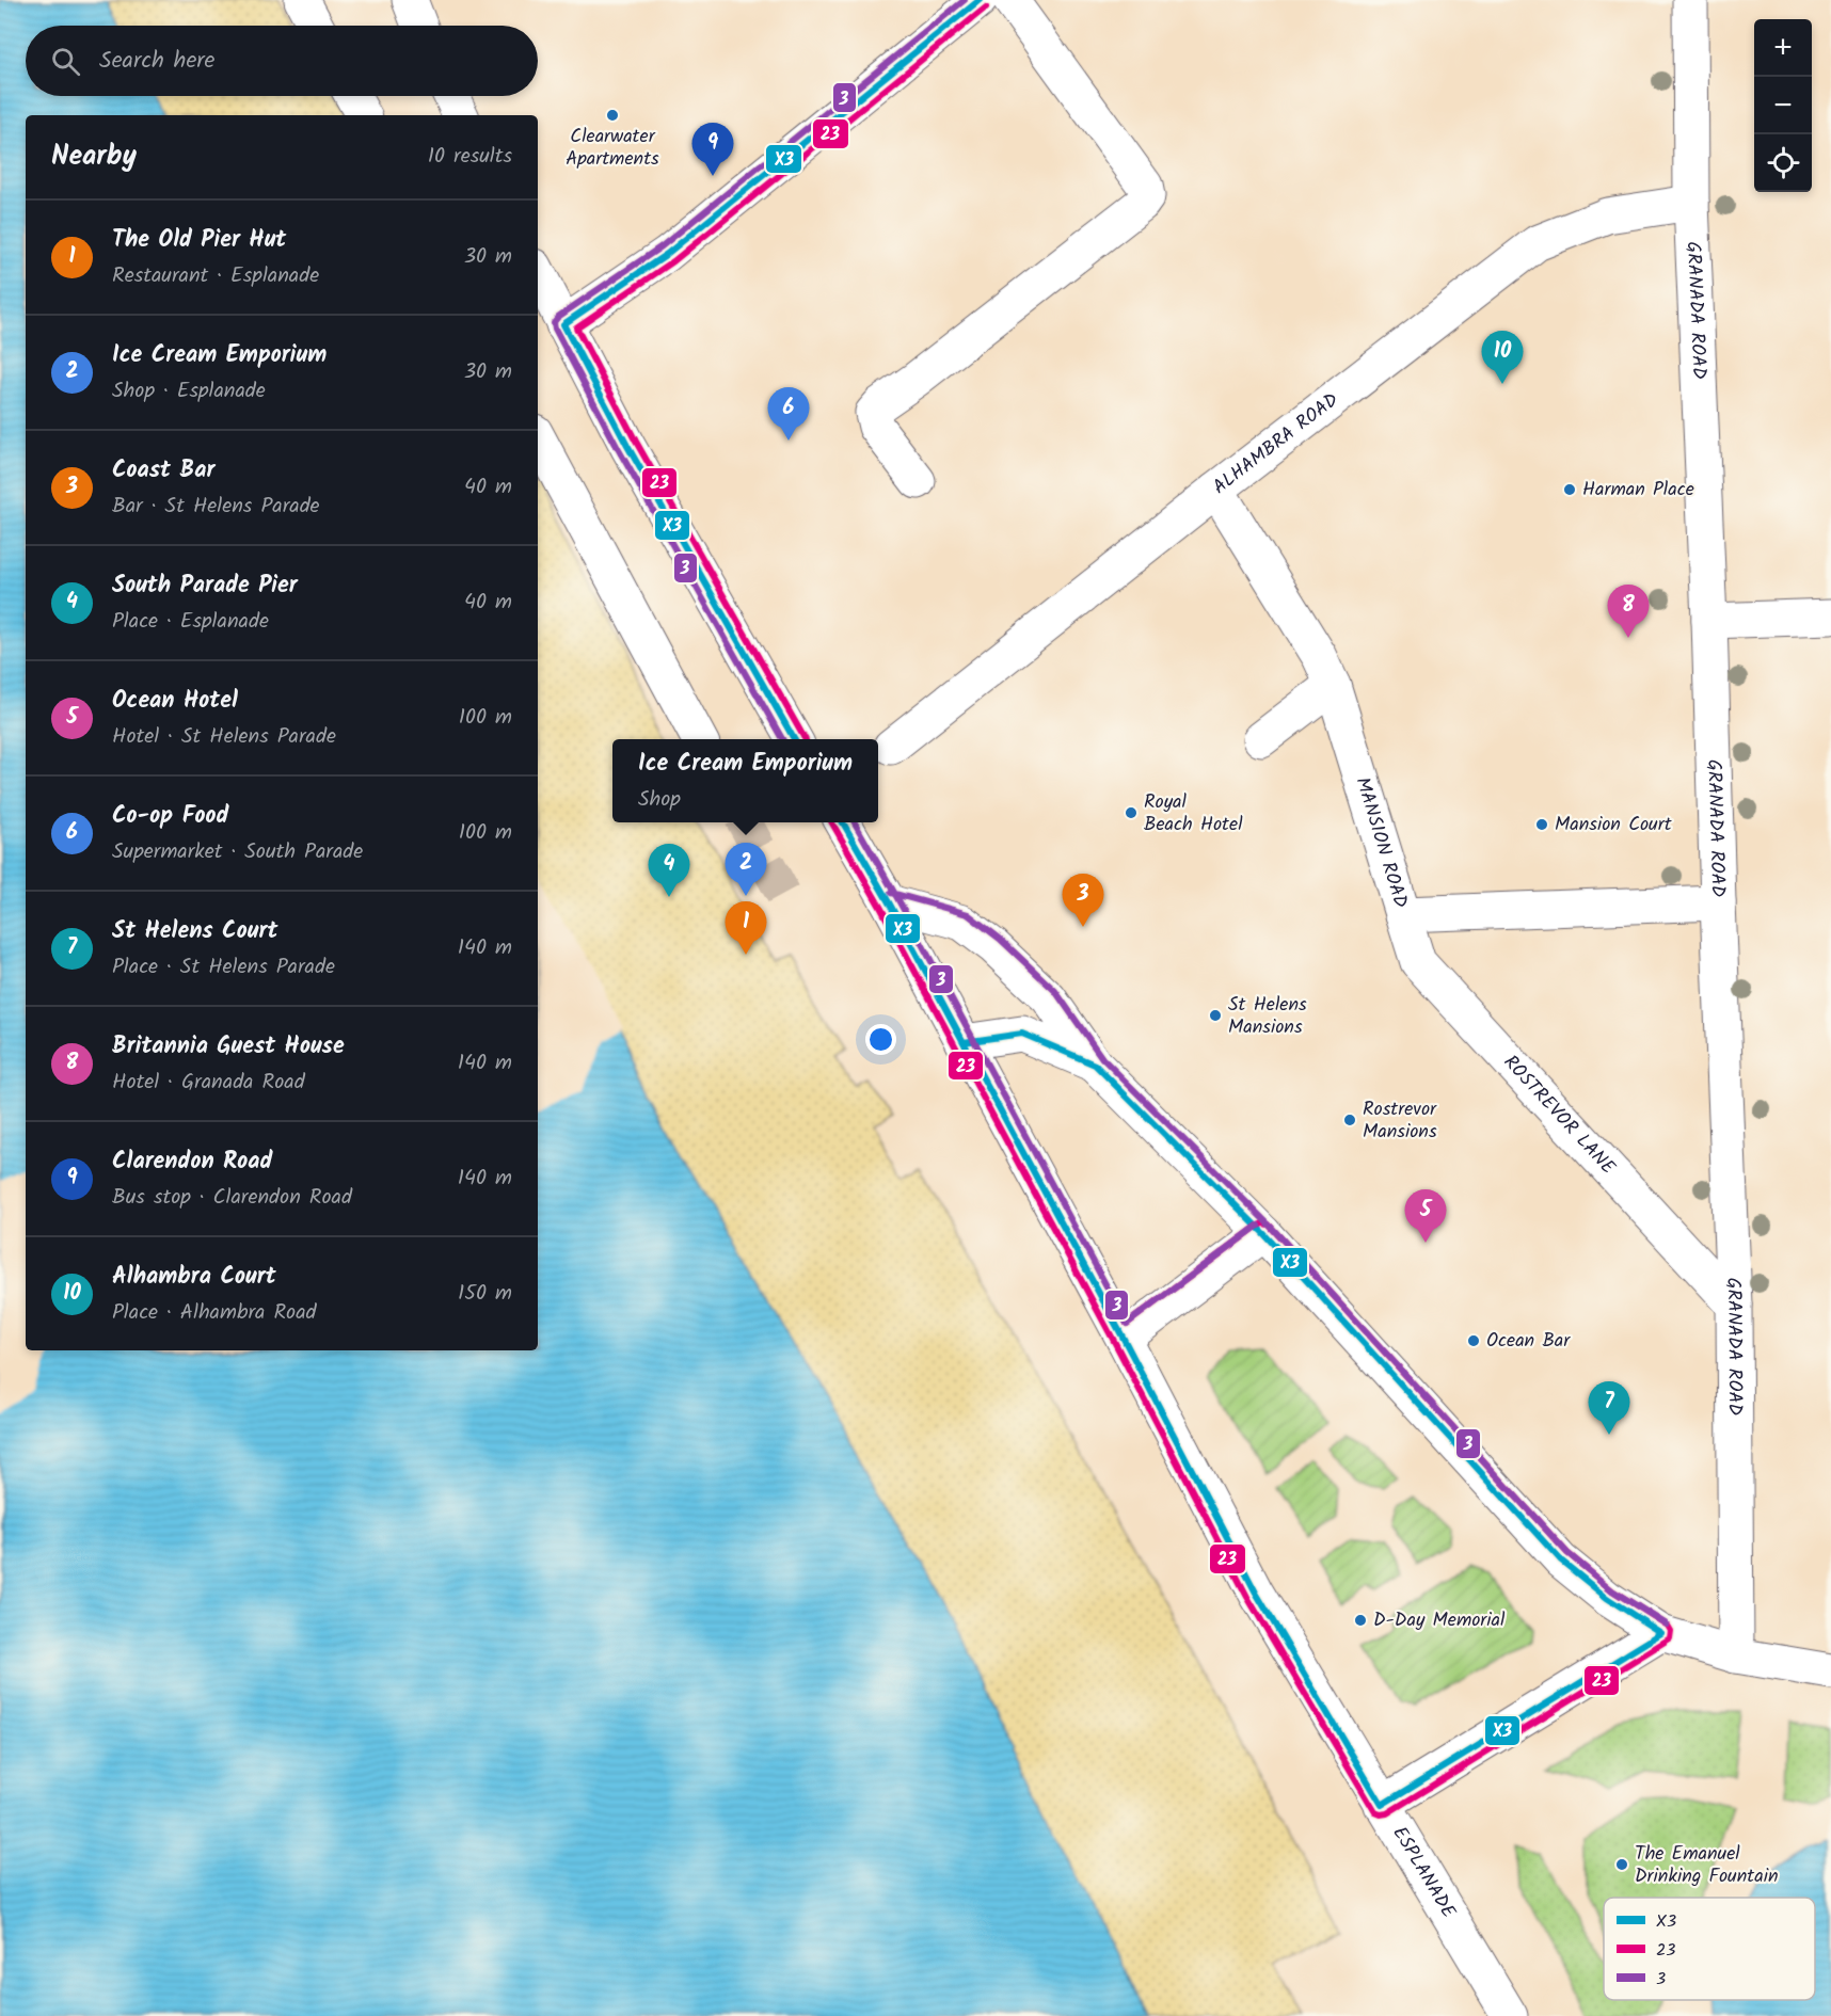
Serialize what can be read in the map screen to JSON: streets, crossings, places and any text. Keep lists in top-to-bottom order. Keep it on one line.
{"streets":{"street":["GRANADA ROAD","ALHAMBRA ROAD","MANSION ROAD","ROSTREVOR LANE","ESPLANADE"]},"crossings":[["GRANADA ROAD","ALHAMBRA ROAD"],["GRANADA ROAD","MANSION ROAD"],["GRANADA ROAD","ROSTREVOR LANE"],["ALHAMBRA ROAD","MANSION ROAD"],["MANSION ROAD","ROSTREVOR LANE"]],"places":["Clearwater Apartments","Harman Place","Royal Beach Hotel","Mansion Court","St Helens Mansions","Rostrevor Mansions","Ocean Bar","D-Day Memorial","The Emanuel Drinking Fountain"],"lines":["transit line X3","transit line 3","transit line 23"],"legend":["X3","23","3"],"page":{"map_buttons":["+","−"],"search":"Search here","heading":["Nearby","10 results"],"pins":["9","10","6","8","2","4","3","1","5","7"],"list":[{"mark":"1","name":"The Old Pier Hut","note":"Restaurant · Esplanade","value":"30 m"},{"mark":"2","name":"Ice Cream Emporium","note":"Shop · Esplanade","value":"30 m"},{"mark":"3","name":"Coast Bar","note":"Bar · St Helens Parade","value":"40 m"},{"mark":"4","name":"South Parade Pier","note":"Place · Esplanade","value":"40 m"},{"mark":"5","name":"Ocean Hotel","note":"Hotel · St Helens Parade","value":"100 m"},{"mark":"6","name":"Co-op Food","note":"Supermarket · South Parade","value":"100 m"},{"mark":"7","name":"St Helens Court","note":"Place · St Helens Parade","value":"140 m"},{"mark":"8","name":"Britannia Guest House","note":"Hotel · Granada Road","value":"140 m"},{"mark":"9","name":"Clarendon Road","note":"Bus stop · Clarendon Road","value":"140 m"},{"mark":"10","name":"Alhambra Court","note":"Place · Alhambra Road","value":"150 m"}],"popup":["Ice Cream Emporium","Shop"]}}
